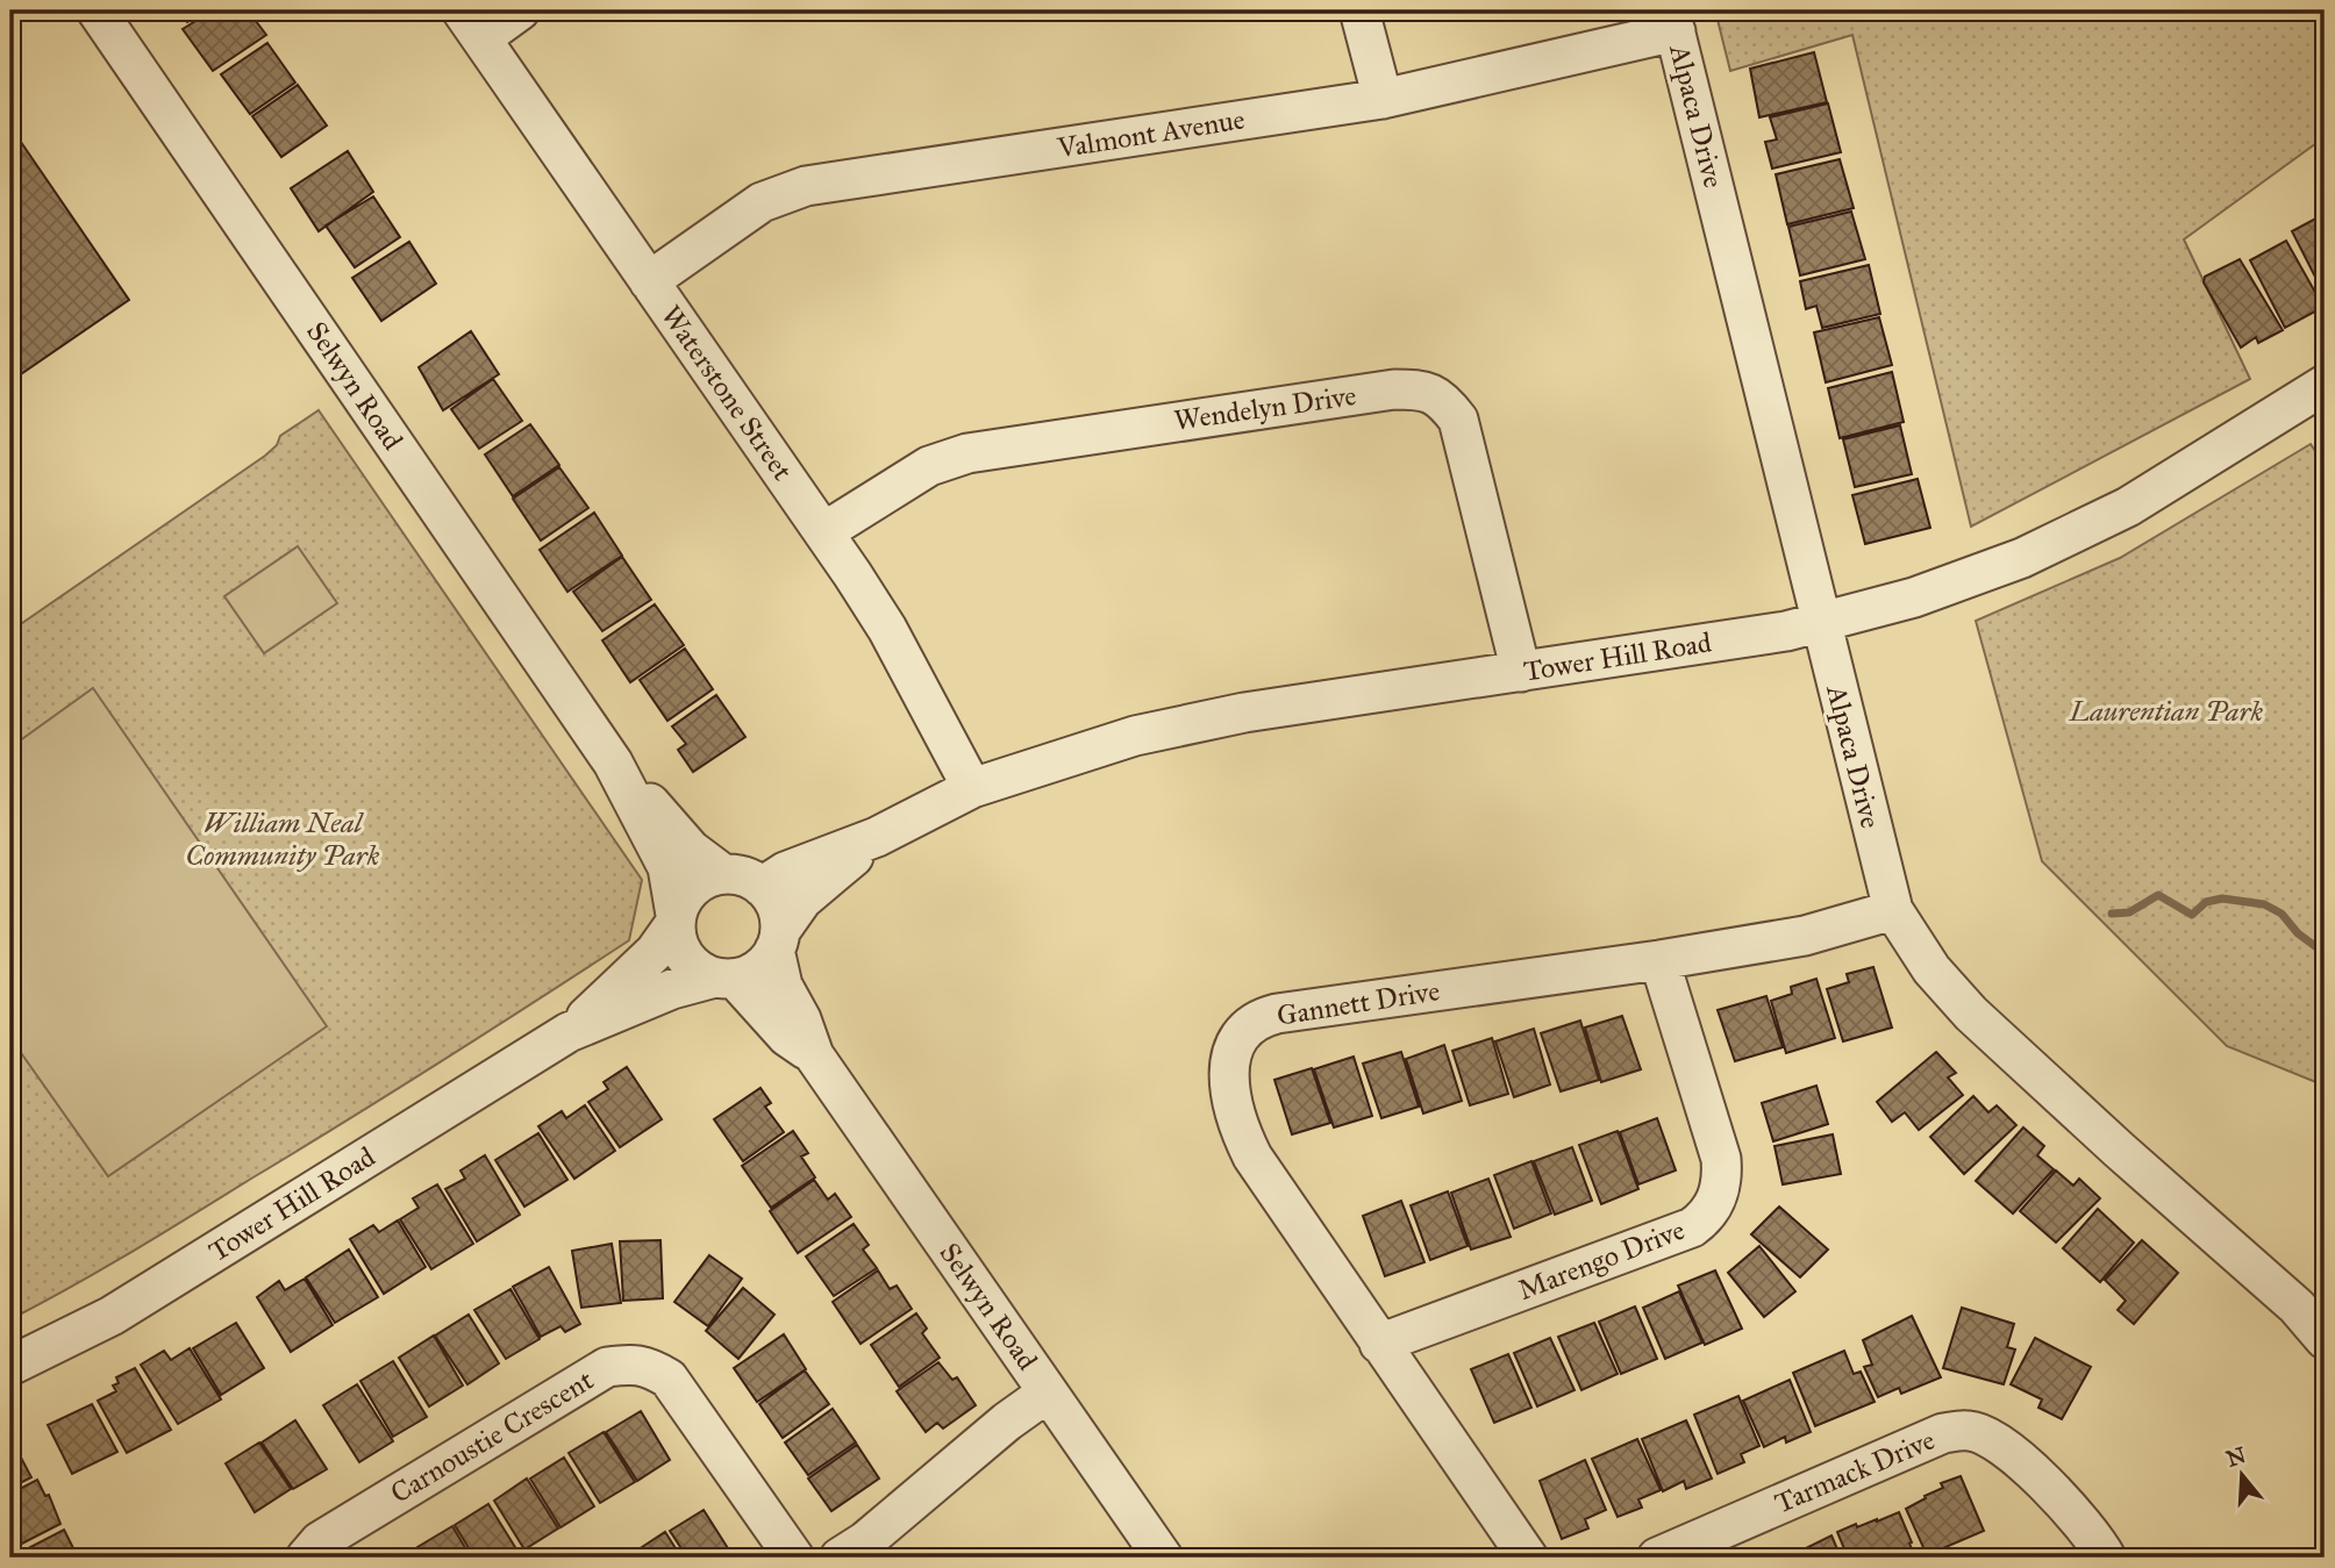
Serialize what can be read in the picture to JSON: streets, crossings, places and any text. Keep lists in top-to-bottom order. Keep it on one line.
{"streets":{"street":["Alpaca Drive","Valmont Avenue","Selwyn Road","Waterstone Street","Wendelyn Drive","Tower Hill Road","Gannett Drive","Marengo Drive","Carnoustie Crescent","Tarmack Drive"]},"crossings":[["Alpaca Drive","Valmont Avenue"],["Alpaca Drive","Tower Hill Road"],["Alpaca Drive","Gannett Drive"],["Valmont Avenue","Waterstone Street"],["Selwyn Road","Tower Hill Road"],["Waterstone Street","Wendelyn Drive"],["Waterstone Street","Tower Hill Road"],["Wendelyn Drive","Tower Hill Road"],["Gannett Drive","Marengo Drive"]],"parks":["Laurentian Park","William Neal Community Park"],"north":"top"}
